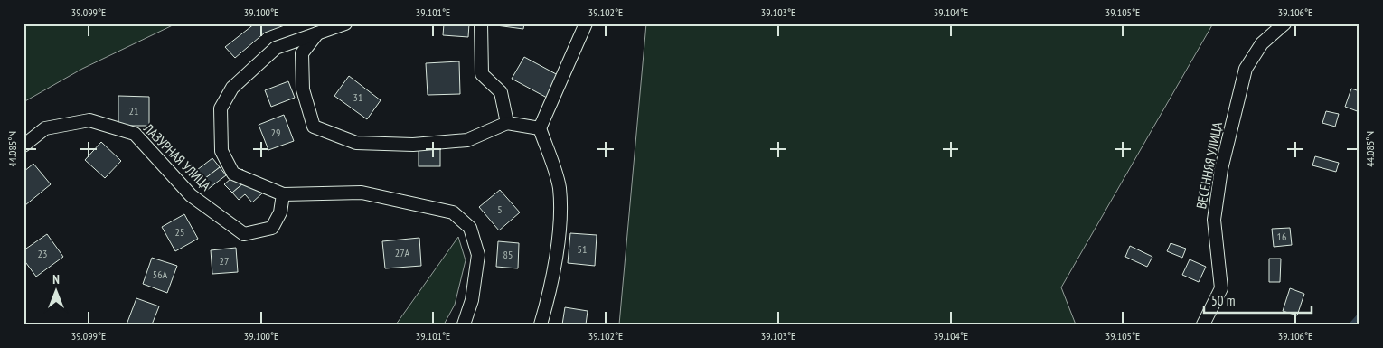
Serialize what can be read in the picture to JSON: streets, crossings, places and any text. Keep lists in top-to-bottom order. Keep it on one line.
{"streets":{"street":["ЛАЗУРНАЯ УЛИЦА","ВЕСЕННЯЯ УЛИЦА"]},"house_numbers":["31","21","29","5","25","16","51","27А","23","85","27","56А"],"scale_bar":"50 m","north":"top","coordinates":["39.099°E","39.100°E","39.101°E","39.102°E","39.103°E","39.104°E","39.105°E","39.106°E","44.085°N"]}
